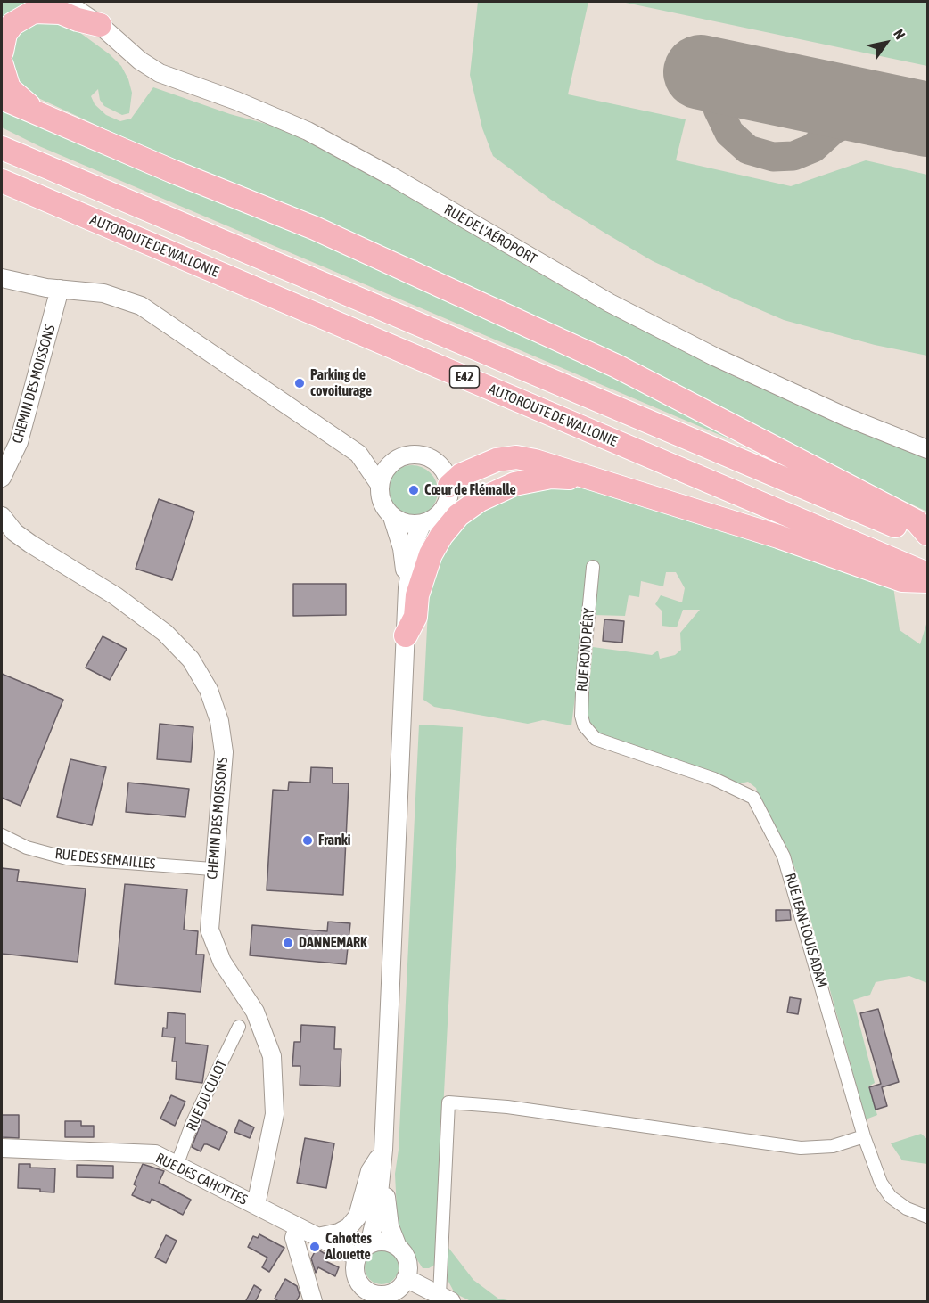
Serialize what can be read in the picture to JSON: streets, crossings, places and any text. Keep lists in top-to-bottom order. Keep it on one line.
{"streets":{"highway":["AUTOROUTE DE WALLONIE","E42"],"street":["RUE DE L'AÉROPORT","CHEMIN DES MOISSONS","RUE ROND PÉRY","RUE DES SEMAILLES","RUE JEAN-LOUIS ADAM","RUE DU CULOT","RUE DES CAHOTTES"]},"crossings":[["CHEMIN DES MOISSONS","RUE DES SEMAILLES"],["CHEMIN DES MOISSONS","RUE DES CAHOTTES"],["RUE ROND PÉRY","RUE JEAN-LOUIS ADAM"],["RUE DU CULOT","RUE DES CAHOTTES"]],"places":["Parking de covoiturage","Cœur de Flémalle","Franki","DANNEMARK","Cahottes Alouette"],"north":"top right"}
